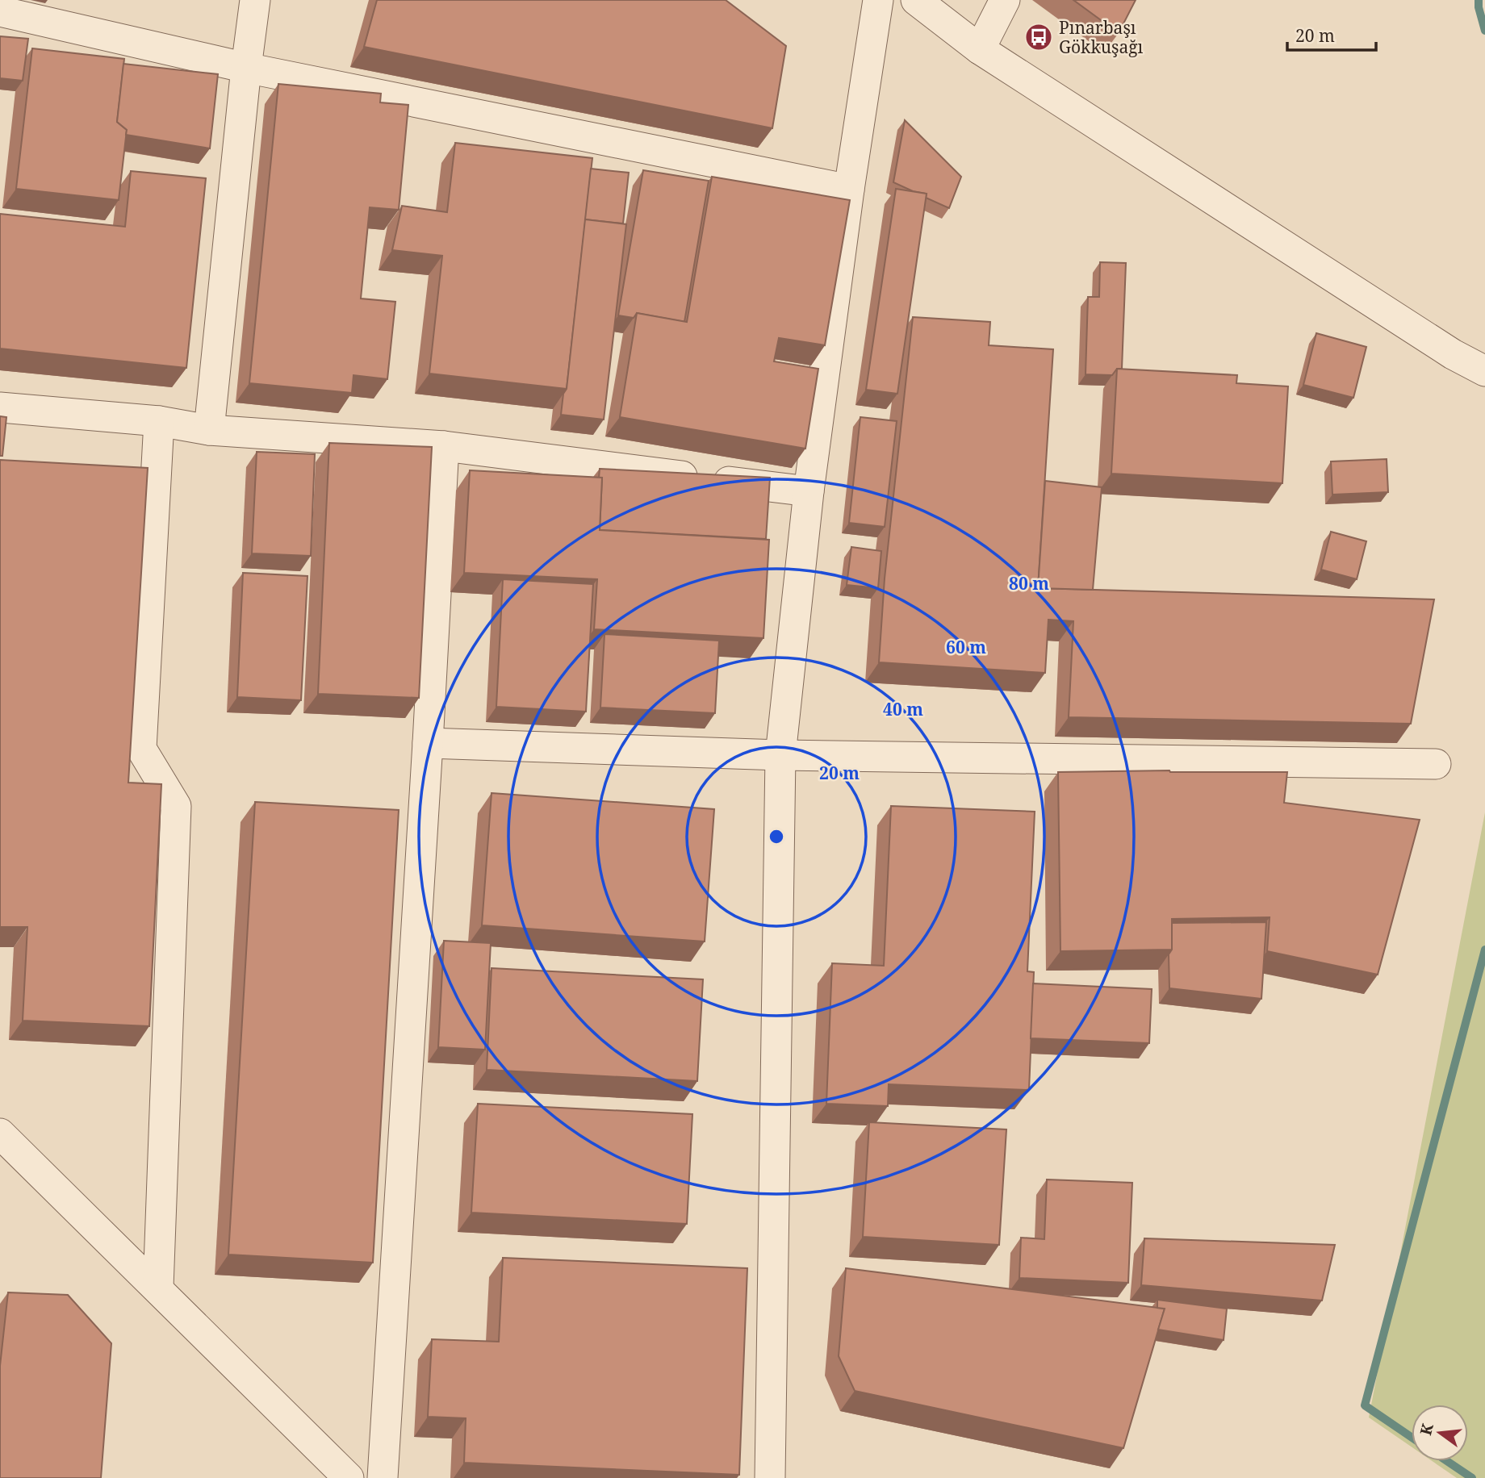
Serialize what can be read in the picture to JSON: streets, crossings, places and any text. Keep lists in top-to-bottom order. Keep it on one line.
{"places":{"bus stop":["Pınarbaşı Gökkuşağı"]},"scale_bar":"20 m","north":"left","rings":["80 m","60 m","40 m","20 m"]}
